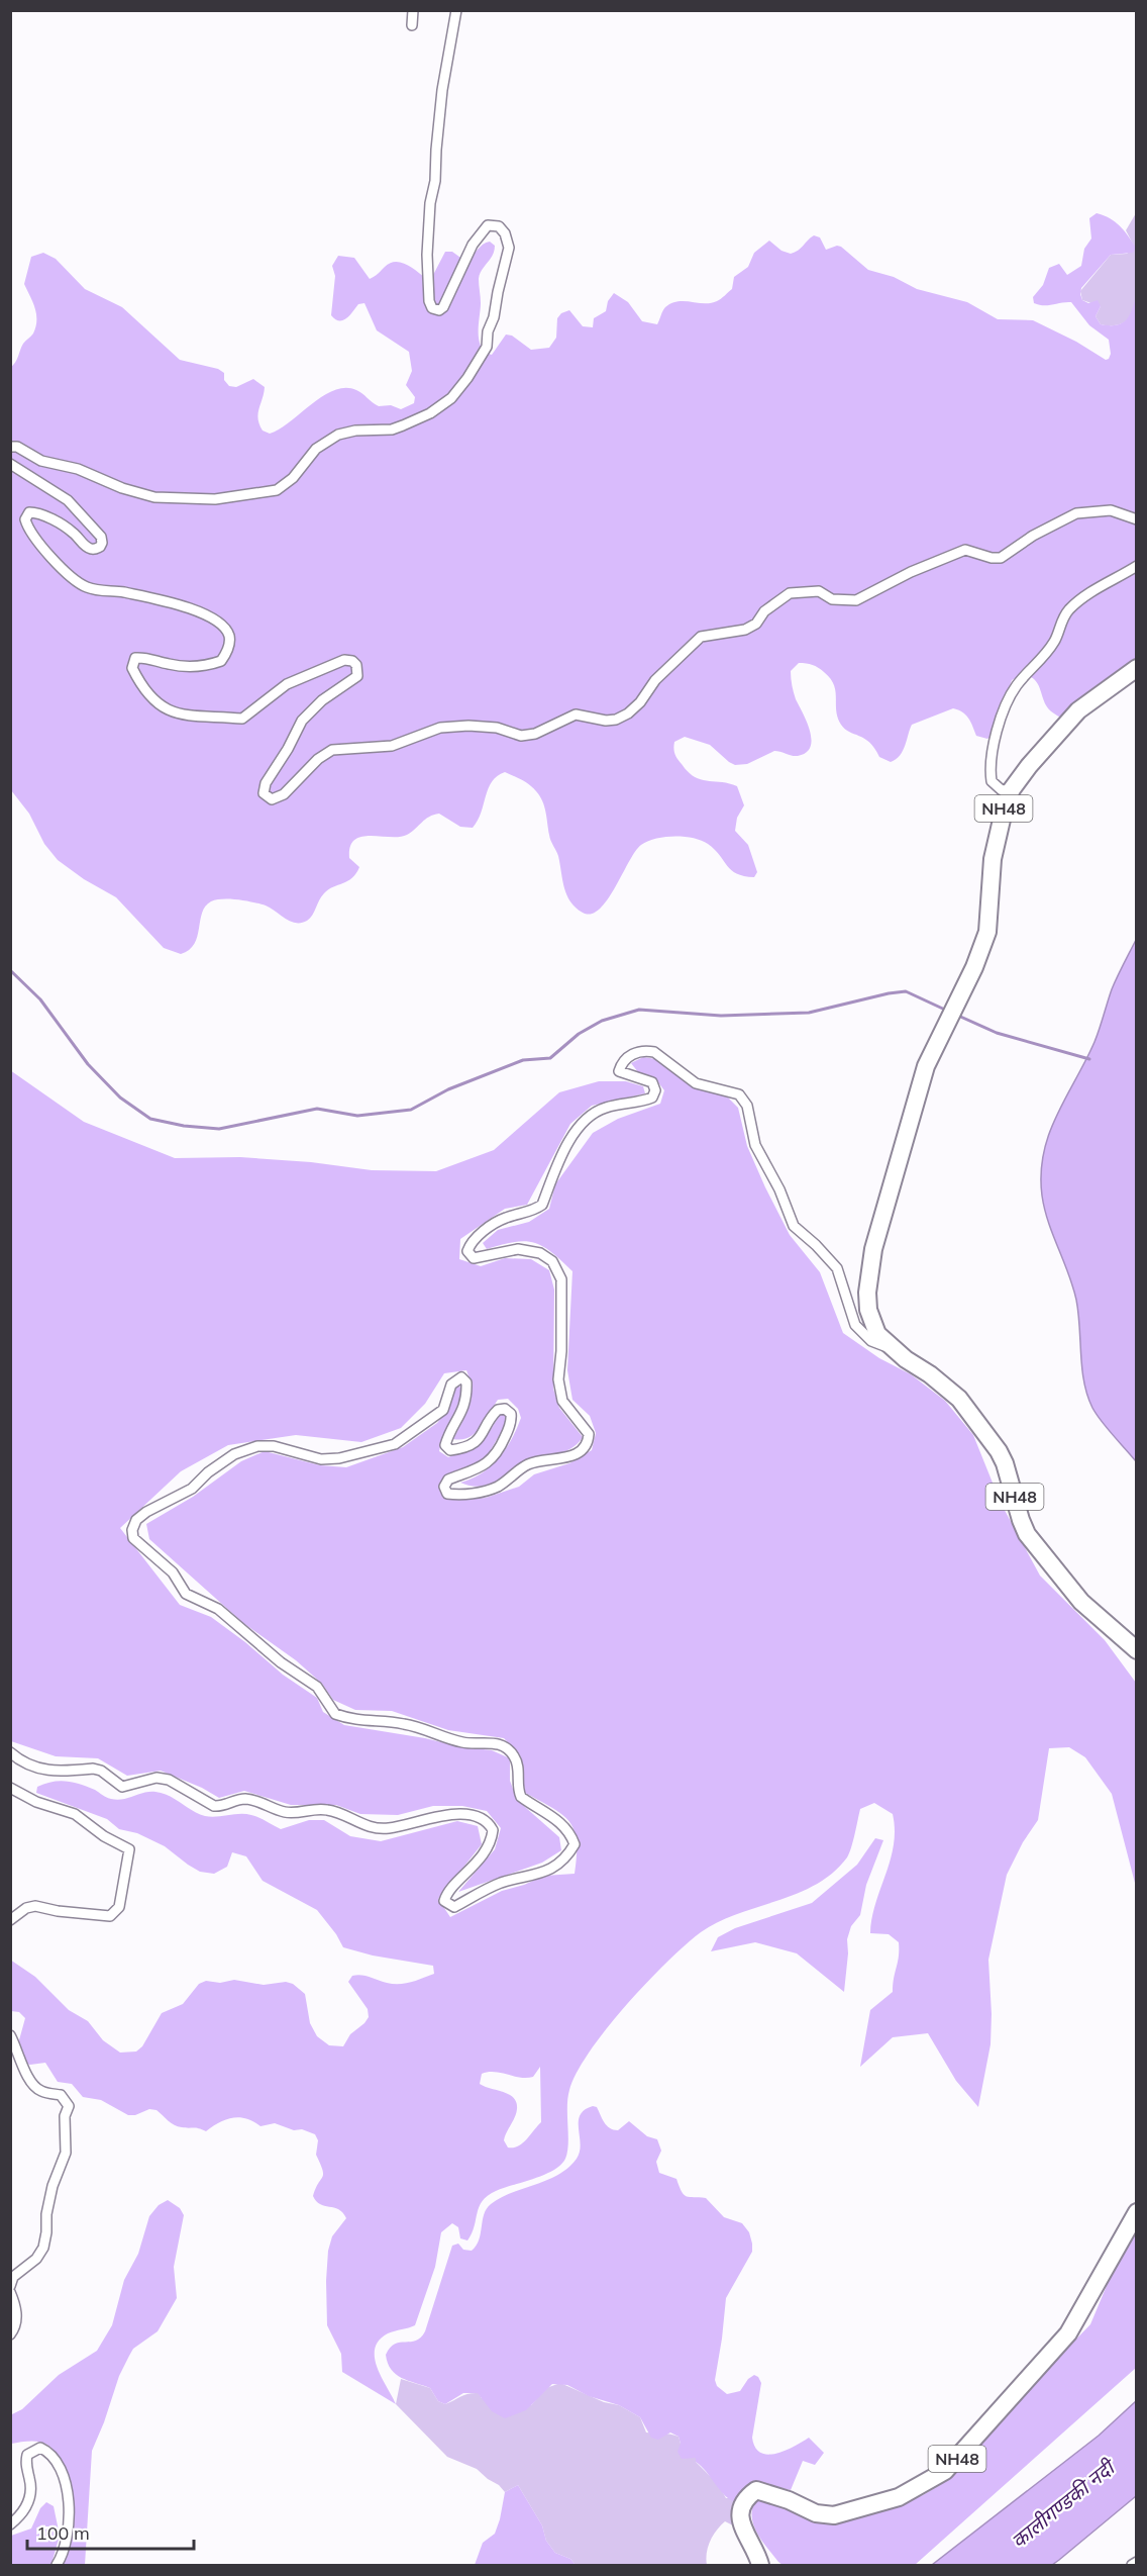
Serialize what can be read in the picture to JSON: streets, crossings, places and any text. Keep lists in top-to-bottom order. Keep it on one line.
{"streets":{"highway":["NH48"]},"water":["कालीगण्डकी नदी"],"scale_bar":"100 m"}
